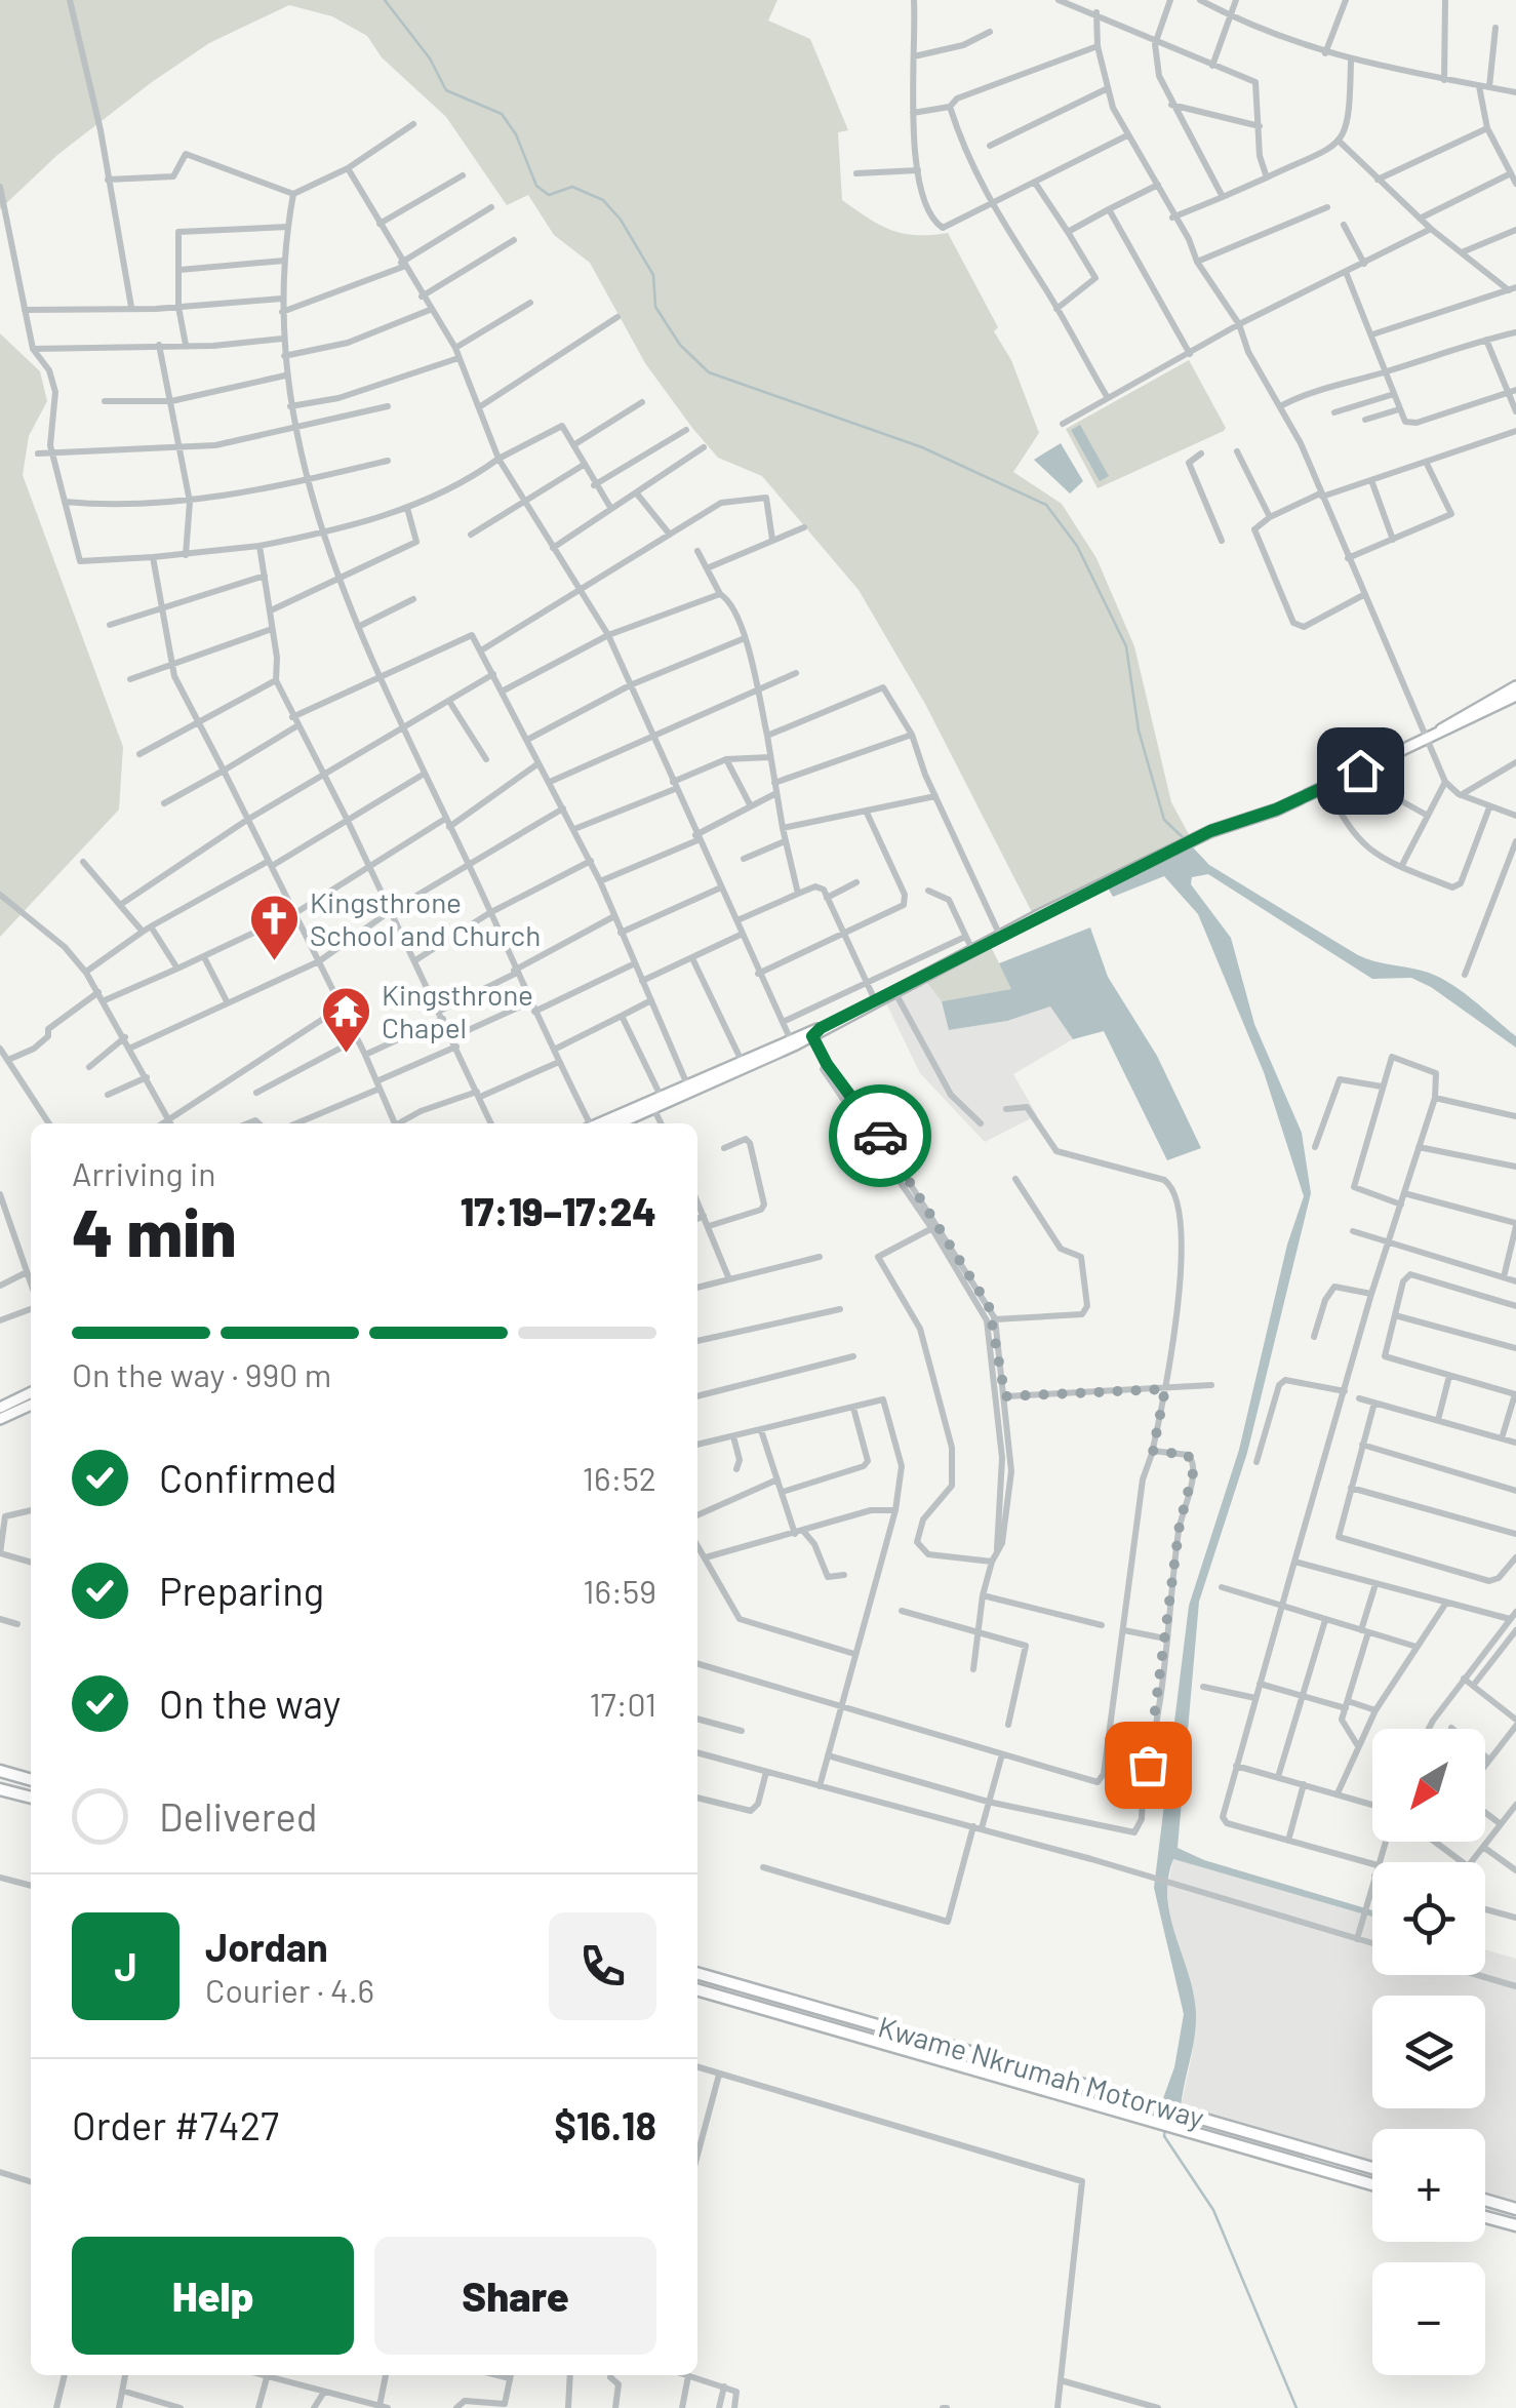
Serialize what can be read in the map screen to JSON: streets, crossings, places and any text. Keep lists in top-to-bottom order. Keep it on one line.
{"streets":{"highway":["Kwame Nkrumah Motorway"]},"places":{"church":["Kingsthrone School and Church"],"temple":["Kingsthrone Chapel"]},"north":"bottom left","page":{"heading":["4 min","Arriving in","17:19–17:24"],"panel":["Jordan","Courier · 4.6","Order #7427","$16.18"],"bar":"On the way · 990 m","list":[["Confirmed","16:52"],["Preparing","16:59"],["On the way","17:01"],"Delivered"],"map_buttons":["+","−"],"round":"J","buttons":["Help","Share"]}}
